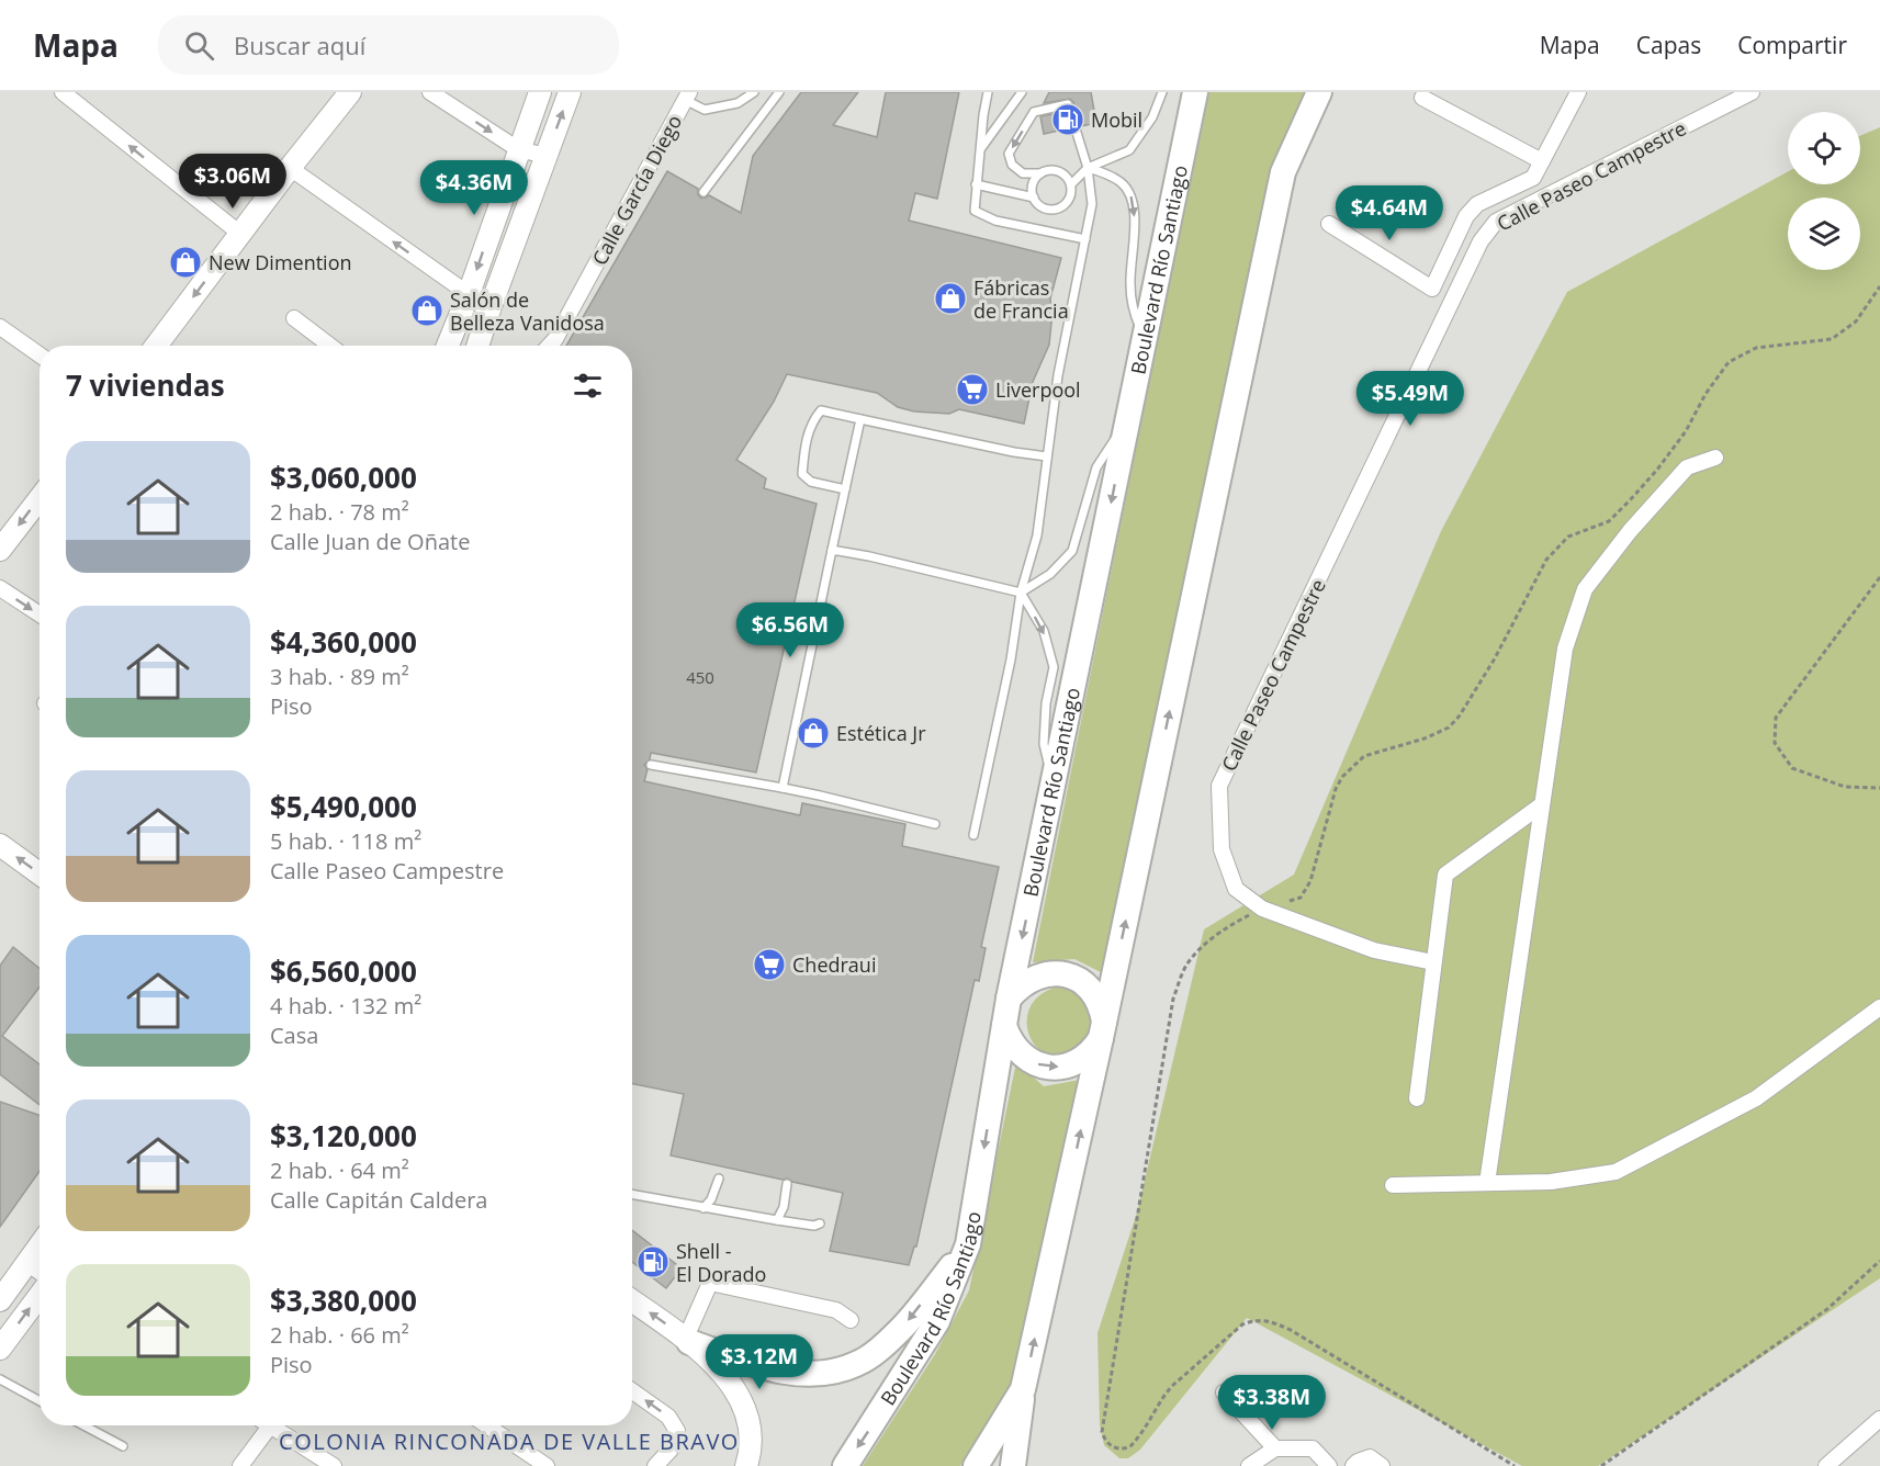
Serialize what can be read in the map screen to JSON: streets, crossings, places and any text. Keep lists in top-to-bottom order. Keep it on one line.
{"streets":{"main road":["Boulevard Río Santiago"],"street":["Calle Paseo Campestre","Calle García Diego"]},"districts":["COLONIA RINCONADA DE VALLE BRAVO"],"places":{"fuel station":["Mobil","Shell - El Dorado"],"shop":["New Dimention","Fábricas de Francia","Salón de Belleza Vanidosa","Estética Jr"],"supermarket":["Liverpool","Chedraui"]},"house_numbers":["450"],"page":{"header":"Mapa","search":"Buscar aquí","nav":["Mapa","Capas","Compartir"],"price":["$3.06M","$4.36M","$4.64M","$5.49M","$6.56M","$3.12M","$3.38M"],"heading":"7 viviendas","list":[{"name":"$3,060,000","note":"2 hab. · 78 m² · Calle Juan de Oñate"},{"name":"$4,360,000","note":"3 hab. · 89 m² · Piso"},{"name":"$5,490,000","note":"5 hab. · 118 m² · Calle Paseo Campestre"},{"name":"$6,560,000","note":"4 hab. · 132 m² · Casa"},{"name":"$3,120,000","note":"2 hab. · 64 m² · Calle Capitán Caldera"},{"name":"$3,380,000","note":"2 hab. · 66 m² · Piso"}]}}
